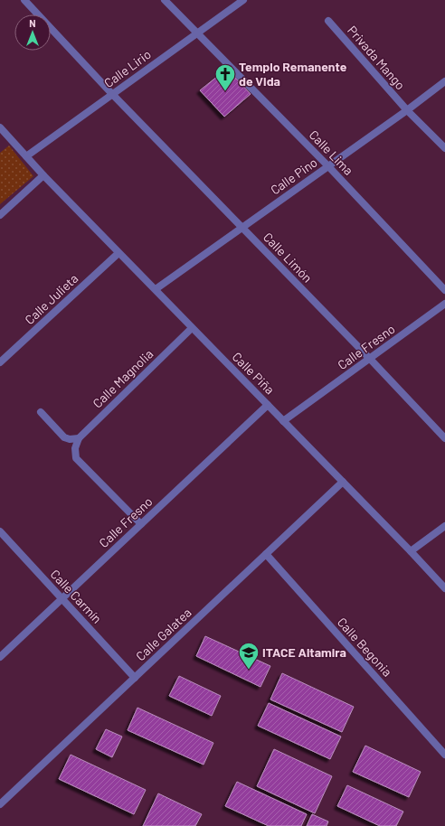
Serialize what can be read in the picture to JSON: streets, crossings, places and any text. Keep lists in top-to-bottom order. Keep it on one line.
{"streets":{"street":["Privada Mango","Calle Lirio","Calle Lima","Calle Pino","Calle Limón","Calle Julieta","Calle Fresno","Calle Piña","Calle Magnolia","Calle Carmín","Calle Galatea","Calle Begonia"]},"crossings":[["Privada Mango","Calle Pino"],["Calle Lirio","Calle Lima"],["Calle Lirio","Calle Limón"],["Calle Lirio","Calle Piña"],["Calle Lima","Calle Pino"],["Calle Pino","Calle Limón"],["Calle Pino","Calle Piña"],["Calle Limón","Calle Fresno"],["Calle Julieta","Calle Piña"],["Calle Fresno","Calle Piña"],["Calle Fresno","Calle Magnolia"],["Calle Fresno","Calle Carmín"],["Calle Piña","Calle Magnolia"],["Calle Piña","Calle Galatea"],["Calle Carmín","Calle Galatea"],["Calle Galatea","Calle Begonia"]],"places":{"church":["Templo Remanente de Vida"],"school or university":["ITACE Altamira"]},"north":"top"}
